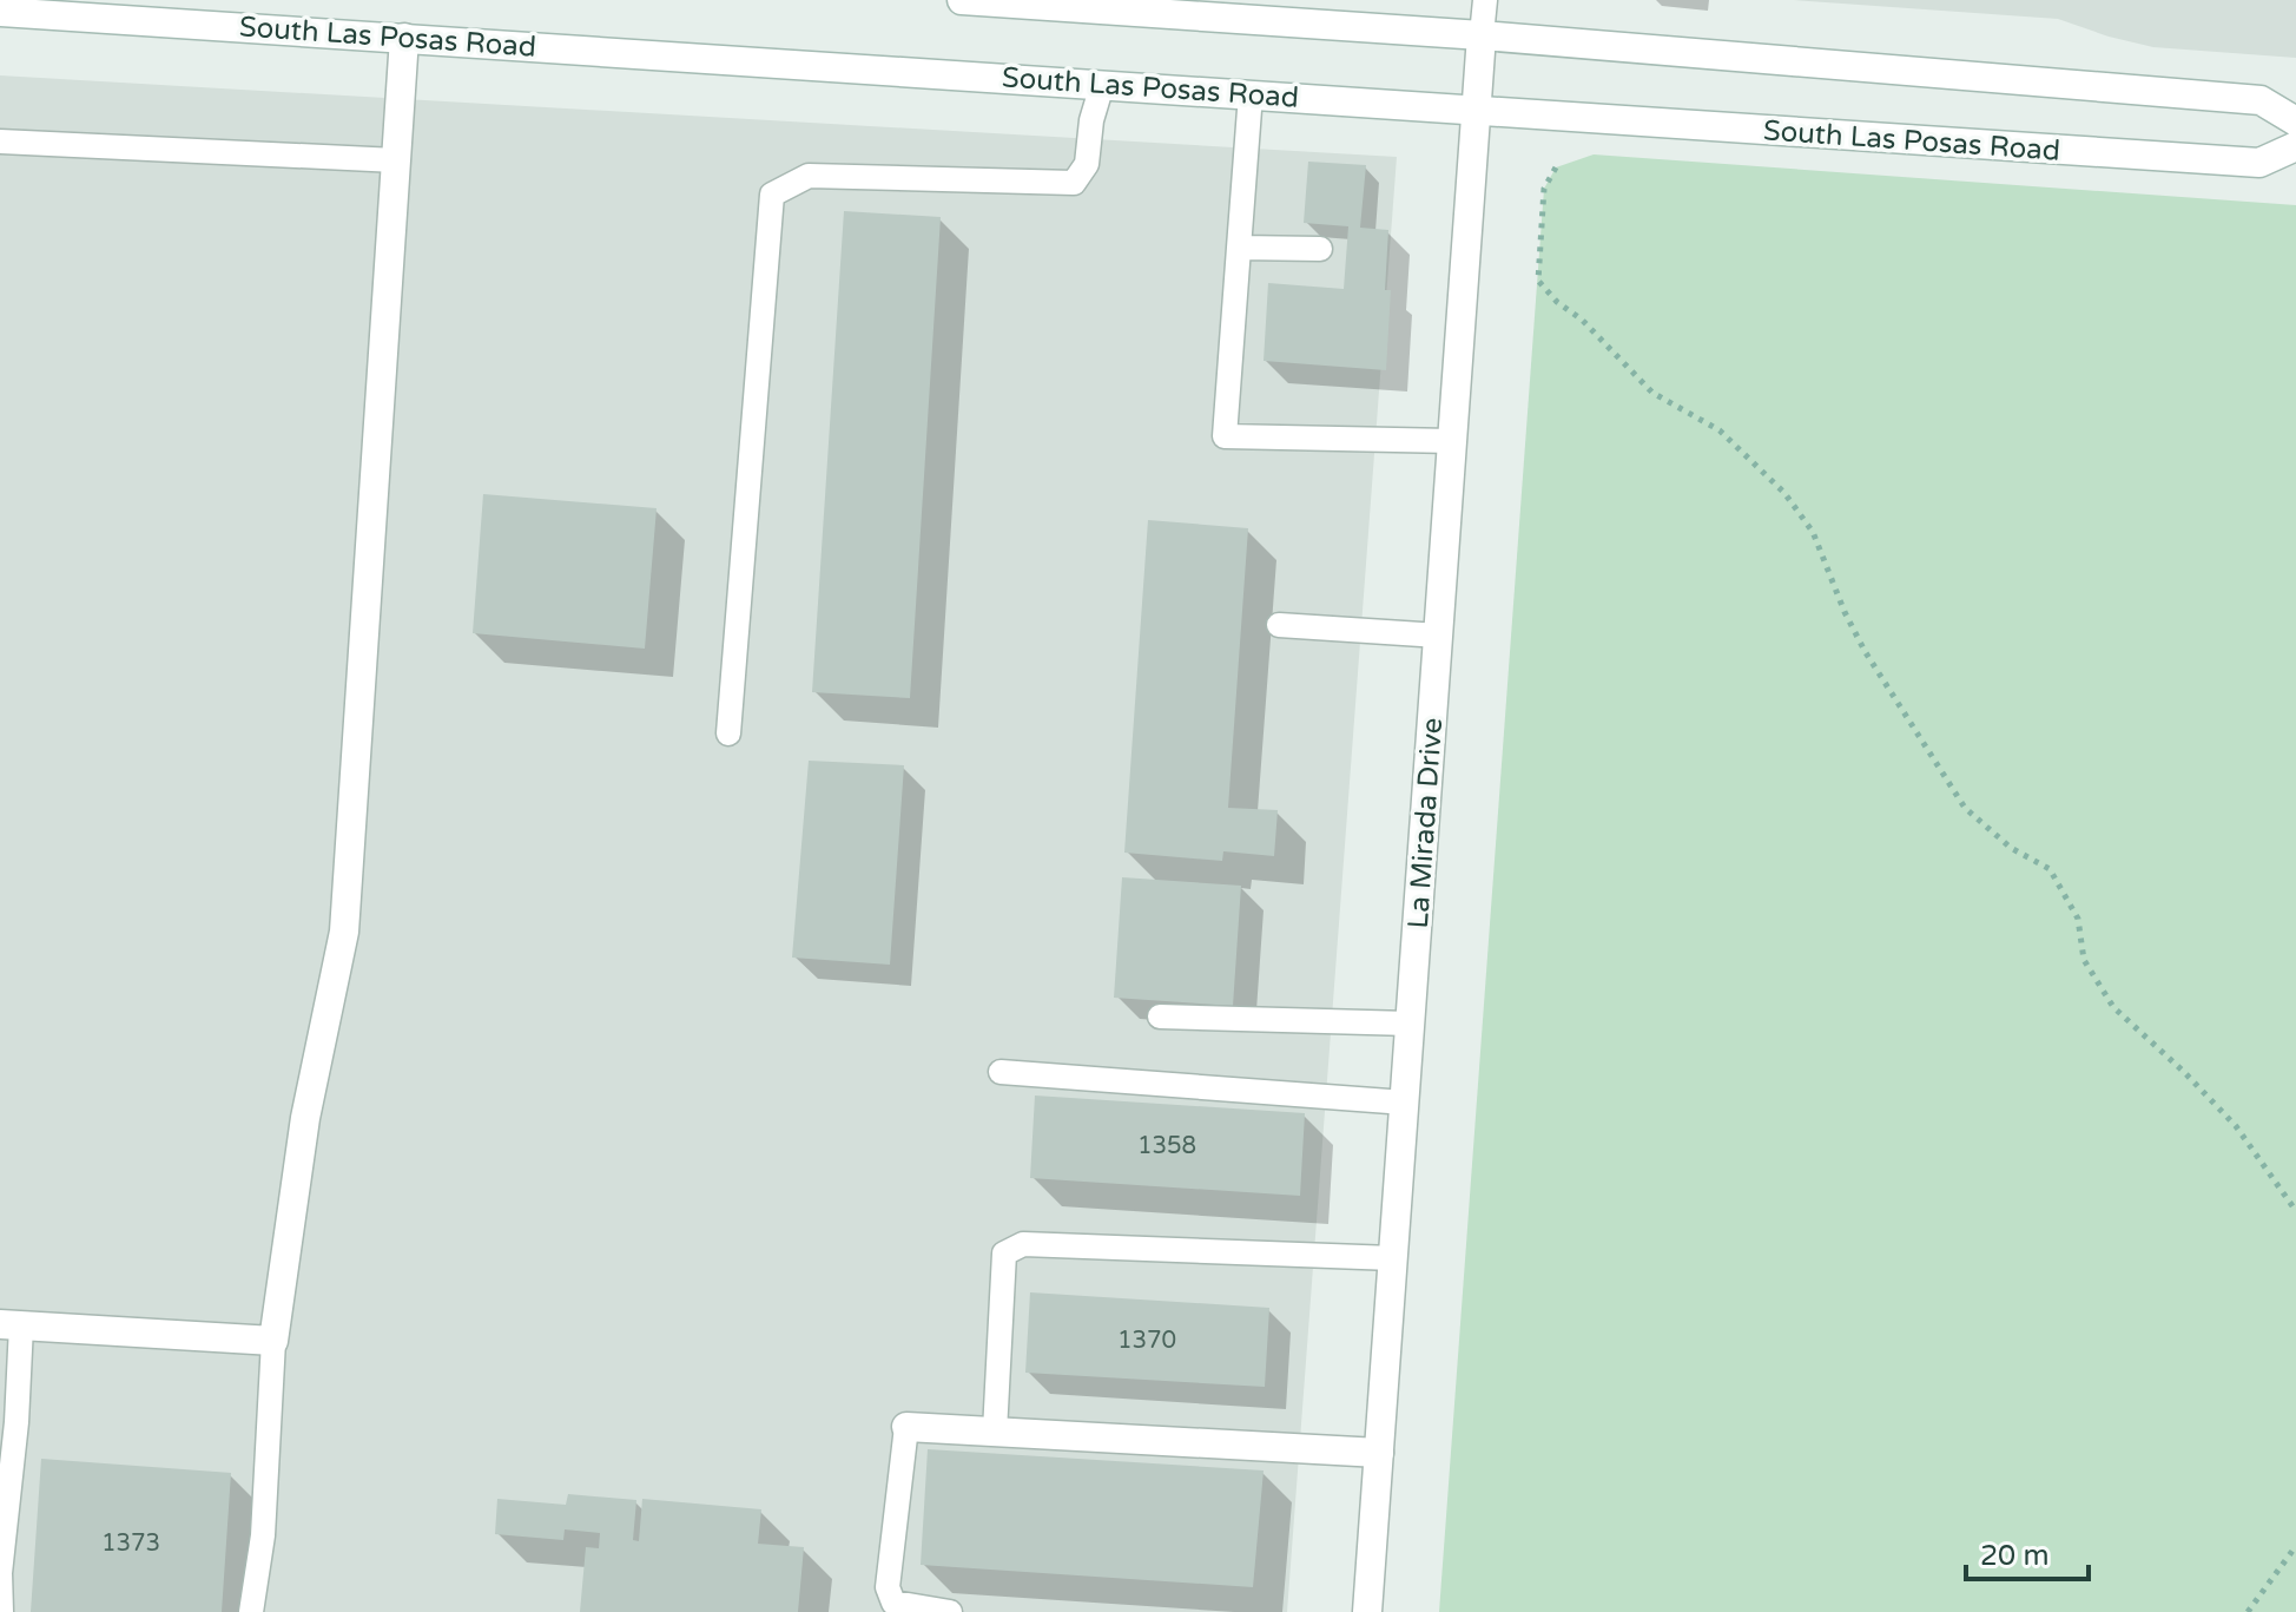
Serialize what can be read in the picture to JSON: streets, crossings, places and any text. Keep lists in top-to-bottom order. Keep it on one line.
{"streets":{"street":["South Las Posas Road","La Mirada Drive"]},"crossings":[["South Las Posas Road","La Mirada Drive"]],"house_numbers":["1358","1370","1373"],"scale_bar":"20 m"}
